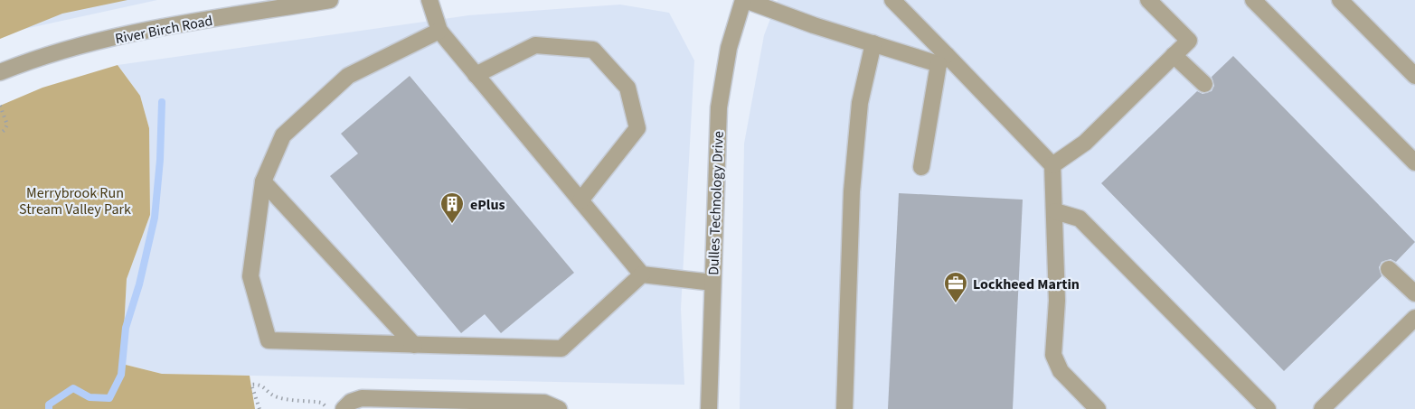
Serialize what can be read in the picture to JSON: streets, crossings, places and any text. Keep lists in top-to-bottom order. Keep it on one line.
{"streets":{"street":["River Birch Road","Dulles Technology Drive"]},"parks":["Merrybrook Run Stream Valley Park"],"places":{"building":["ePlus"],"office":["Lockheed Martin"]}}
